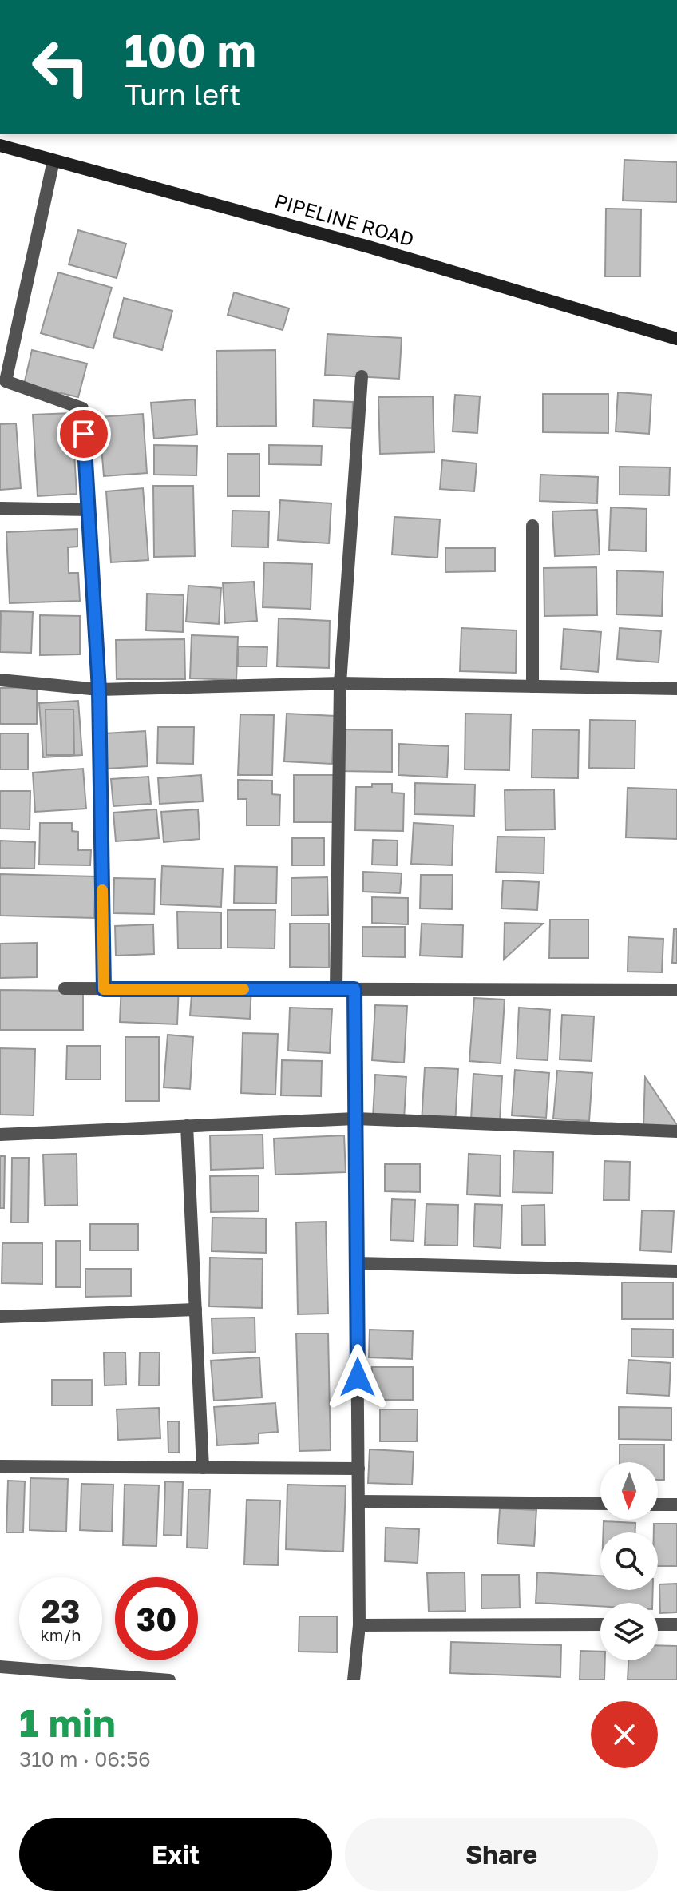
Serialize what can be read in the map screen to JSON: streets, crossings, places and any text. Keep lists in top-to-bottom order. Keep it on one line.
{"streets":{"main road":["PIPELINE ROAD"]},"north":"bottom","page":{"turn":["100 m","Turn left"],"speed":"23 km/h","limit":"30","heading":["1 min","310 m · 06:56"],"buttons":["Exit","Share"]}}
